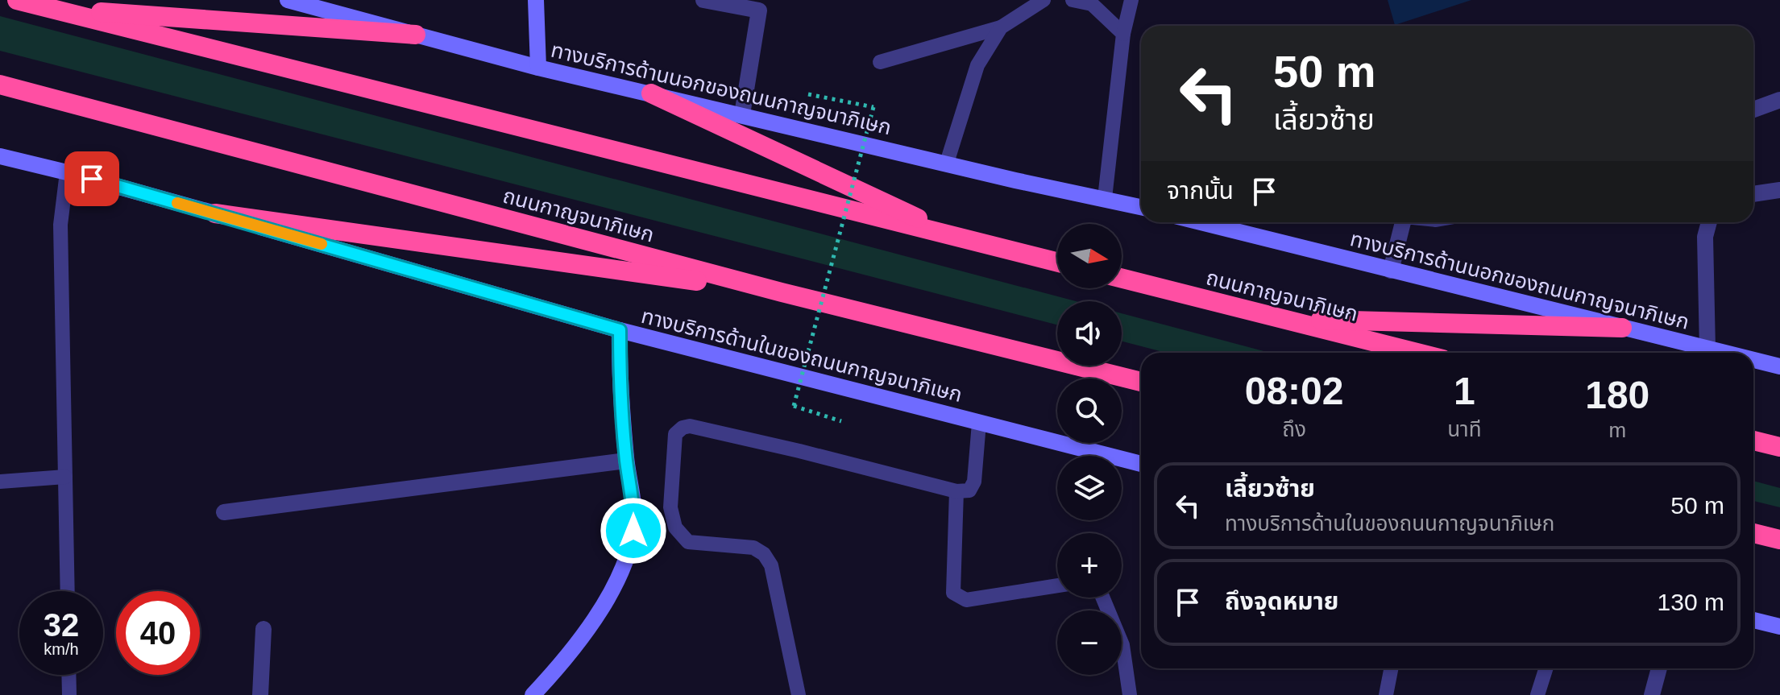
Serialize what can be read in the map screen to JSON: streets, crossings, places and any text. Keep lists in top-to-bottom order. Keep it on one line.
{"streets":{"highway":["ถนนกาญจนาภิเษก"],"main road":["ทางบริการด้านนอกของถนนกาญจนาภิเษก","ทางบริการด้านในของถนนกาญจนาภิเษก"]},"north":"right","page":{"turn":["50 m","เลี้ยวซ้าย"],"then":"จากนั้น","map_buttons":["+","−"],"eta":["08:02","ถึง","1","นาที","180","m"],"list":[{"name":"เลี้ยวซ้าย","note":"ทางบริการด้านในของถนนกาญจนาภิเษก","value":"50 m"},{"name":"ถึงจุดหมาย","value":"130 m"}],"speed":"32 km/h","limit":"40"}}
